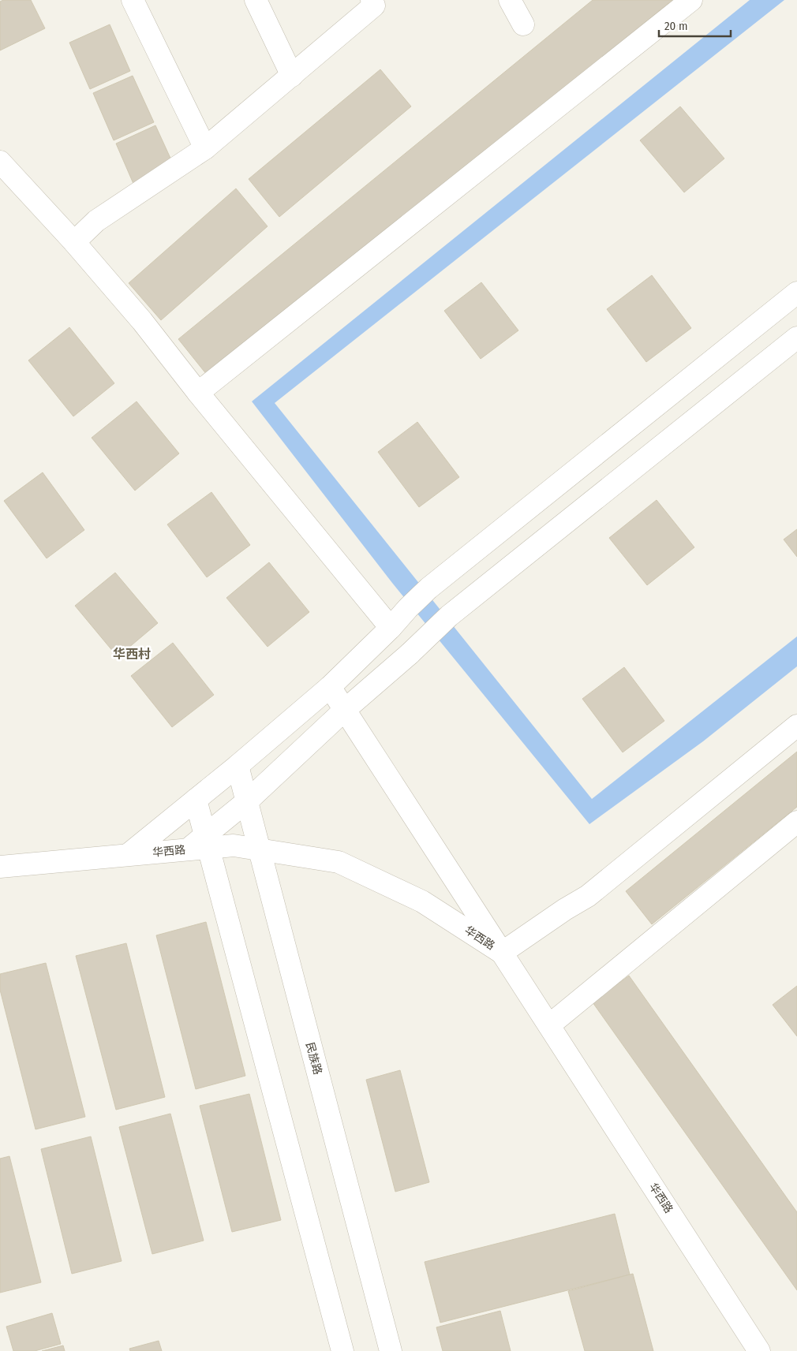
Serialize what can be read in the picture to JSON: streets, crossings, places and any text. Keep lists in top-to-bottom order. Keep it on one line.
{"streets":{"street":["华西路","民族路"]},"crossings":[["华西路","民族路"]],"districts":["华西村"],"scale_bar":"20 m"}
